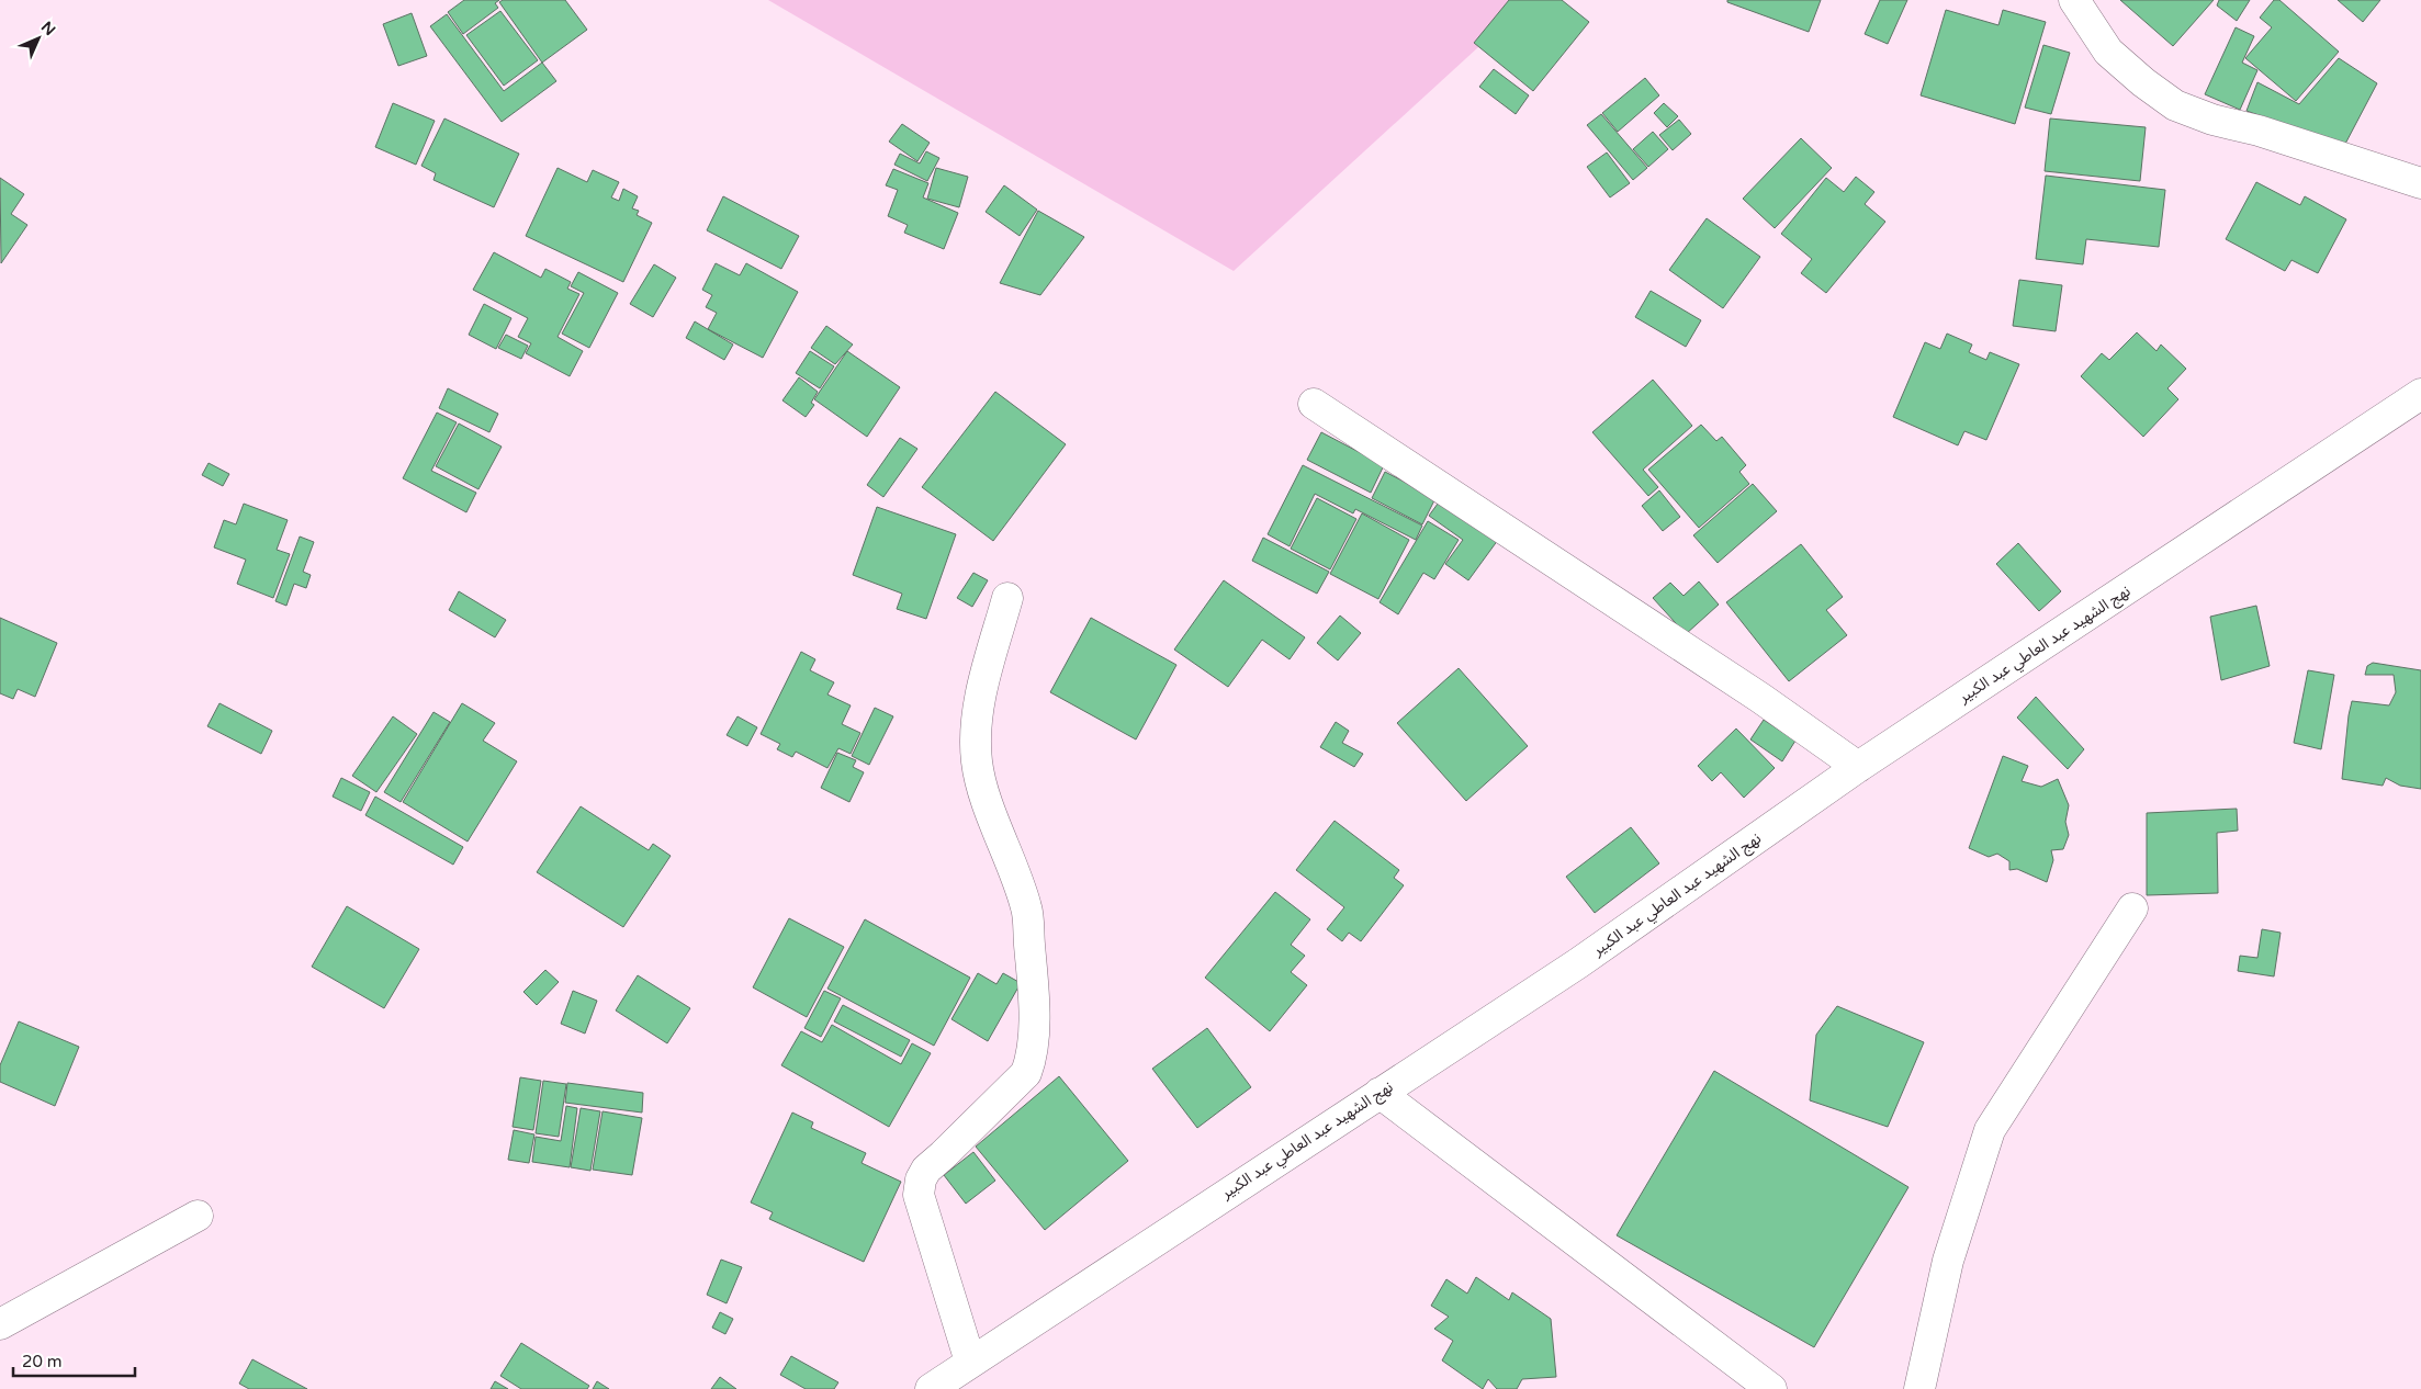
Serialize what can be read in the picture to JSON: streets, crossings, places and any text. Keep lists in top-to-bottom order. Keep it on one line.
{"streets":{"street":["نهج الشهيد عبد العاطي عبد الكبير"]},"scale_bar":"20 m","north":"top right"}
